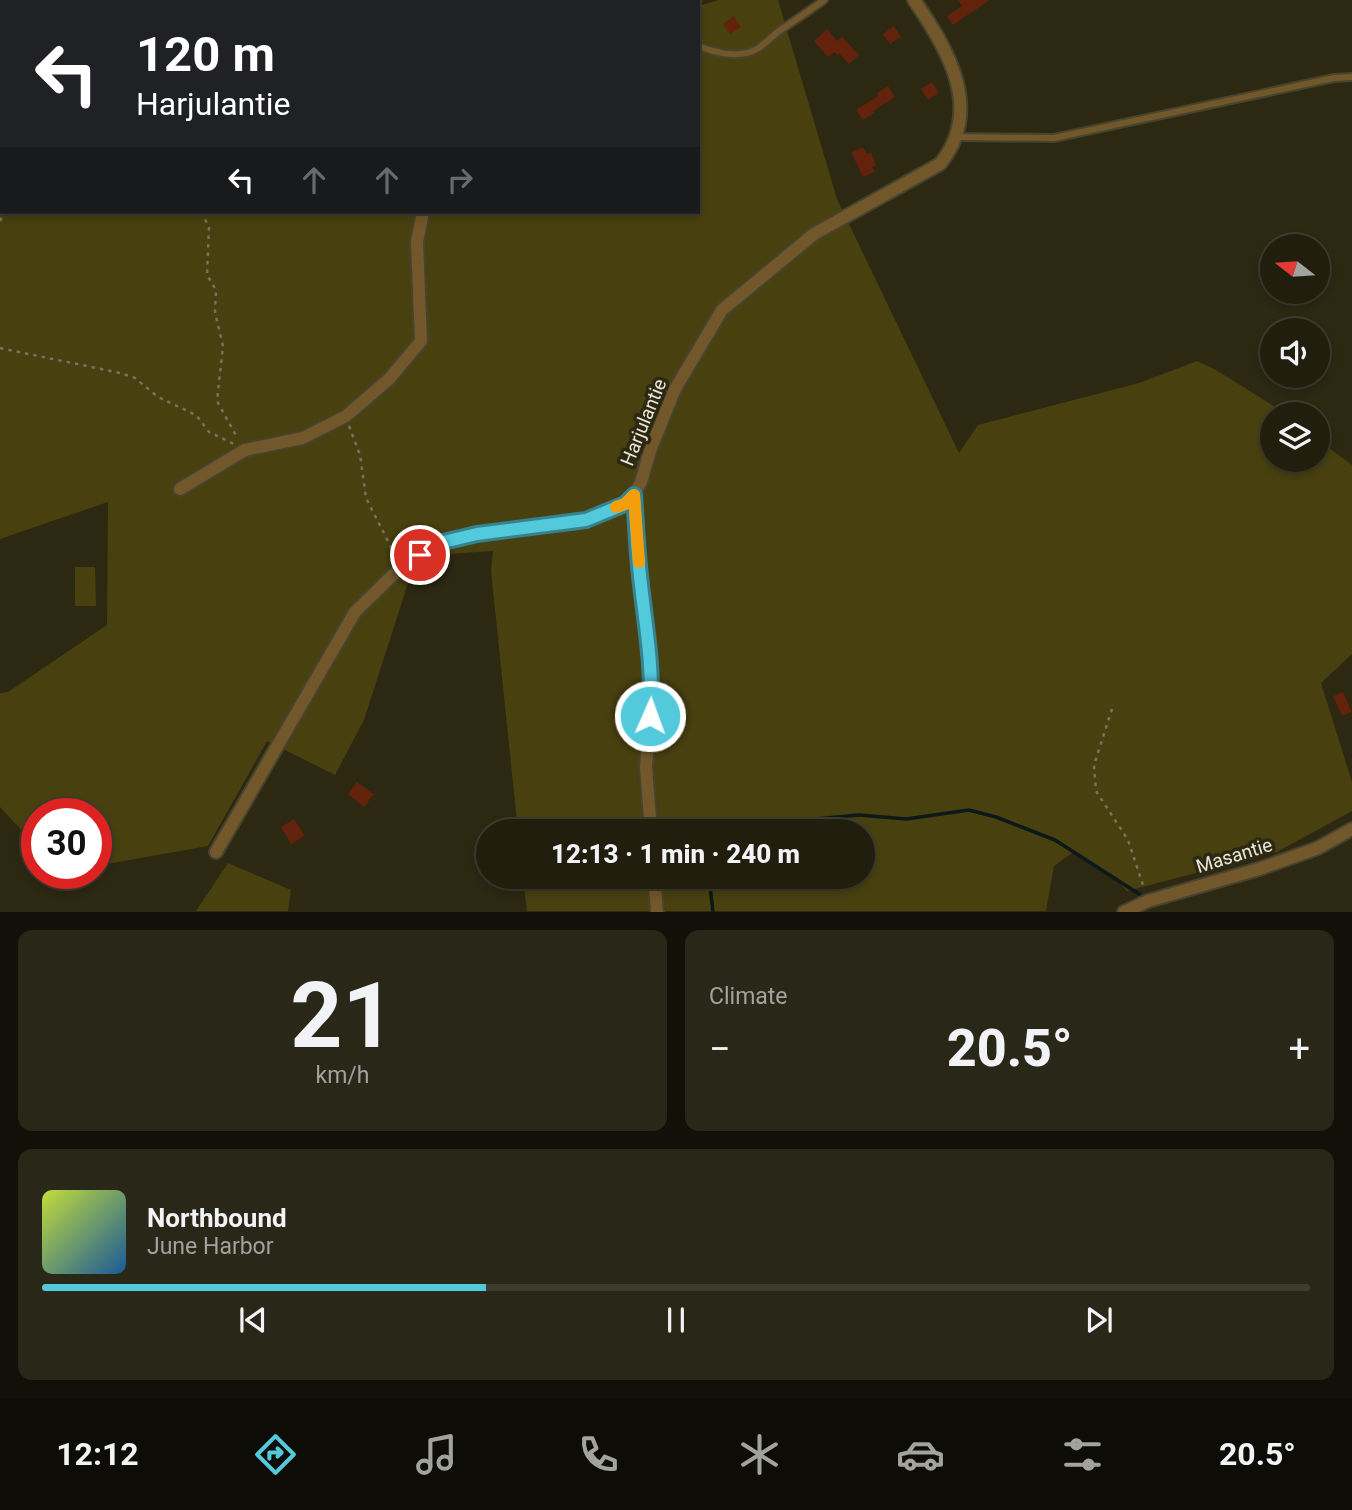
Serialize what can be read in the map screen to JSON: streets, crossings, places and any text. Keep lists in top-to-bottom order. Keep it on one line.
{"streets":{"street":["Harjulantie","Masantie"]},"north":"left","page":{"turn":["120 m","Harjulantie"],"limit":"30","trip":"12:13 · 1 min · 240 m","tile":[["21","km/h"],"Climate"],"heat":["−","20.5°","+"],"song":["Northbound","June Harbor"],"tabs":["12:12","20.5°"]}}
